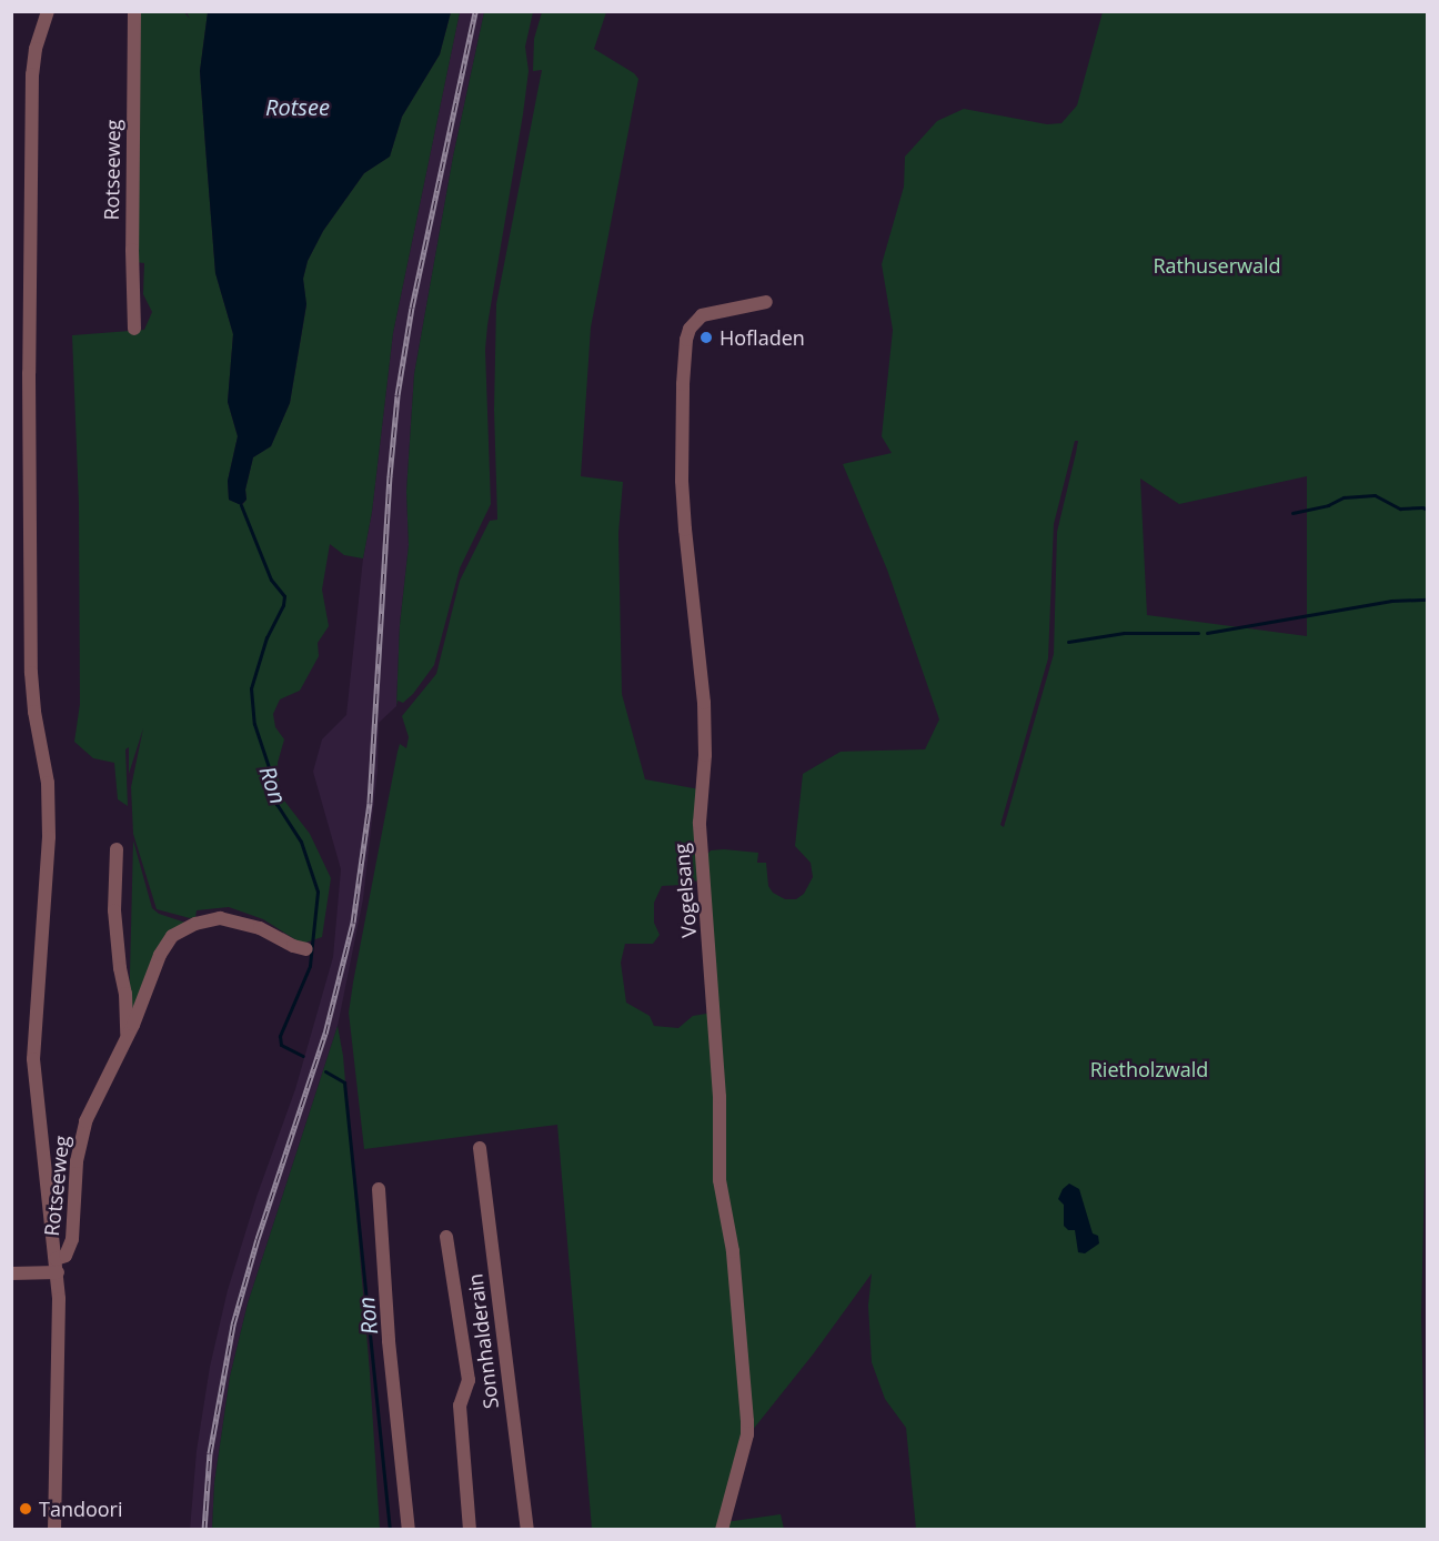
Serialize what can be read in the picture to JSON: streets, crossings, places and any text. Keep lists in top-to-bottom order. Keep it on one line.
{"streets":{"street":["Rotseeweg","Vogelsang","Sonnhalderain"]},"water":["Rotsee","Ron"],"parks":["Rathuserwald","Rietholzwald"],"places":["Hofladen","Tandoori"]}
